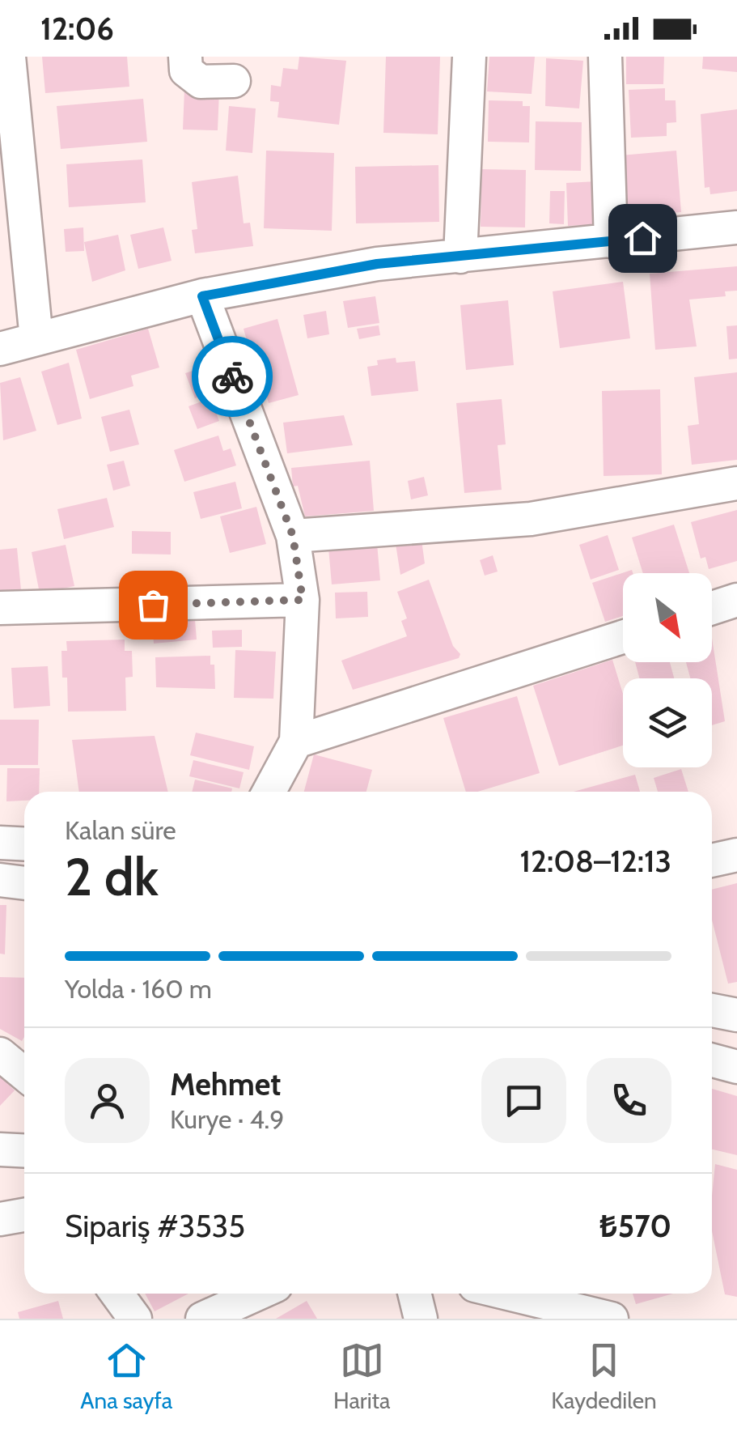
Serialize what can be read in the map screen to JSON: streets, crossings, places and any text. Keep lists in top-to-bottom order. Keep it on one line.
{"north":"bottom right","page":{"status":"12:06","heading":["2 dk","Kalan süre","12:08–12:13"],"panel":["Mehmet","Kurye · 4.9","Sipariş #3535","₺570"],"bar":"Yolda · 160 m","tabs":["Ana sayfa","Harita","Kaydedilen"]}}
